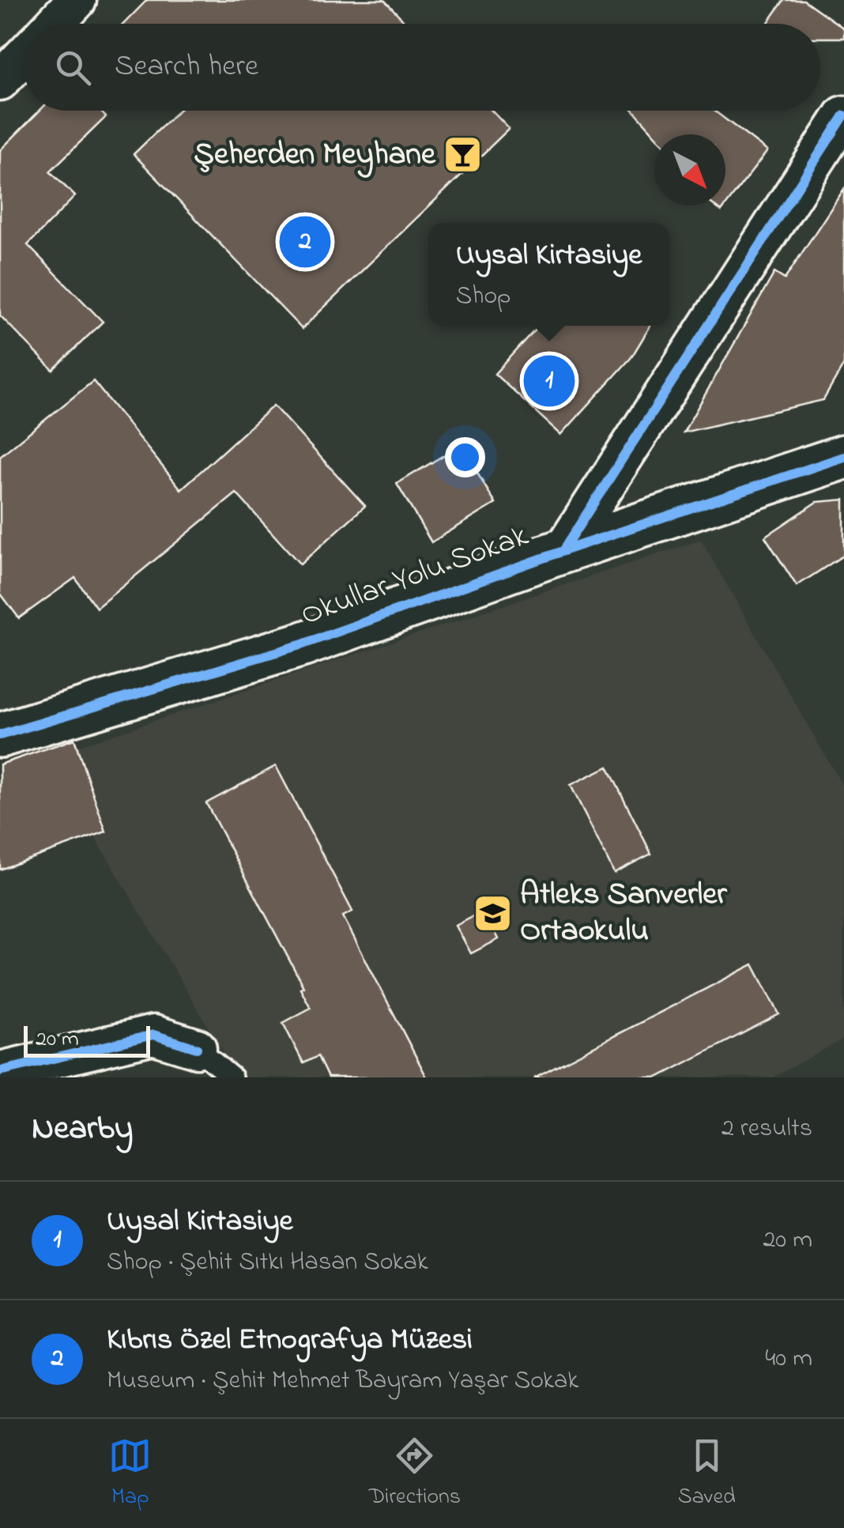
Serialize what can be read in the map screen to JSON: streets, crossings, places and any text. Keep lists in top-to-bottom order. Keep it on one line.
{"streets":{"street":["Okullar Yolu Sokak"]},"places":{"bar":["Şeherden Meyhane"],"school or university":["Atleks Sanverler Ortaokulu"]},"scale_bar":"20 m","north":"bottom right","page":{"search":"Search here","pins":["2","1"],"popup":["Uysal Kirtasiye","Shop"],"scale":"20 m","heading":["Nearby","2 results"],"list":[{"mark":"1","name":"Uysal Kirtasiye","note":"Shop · Şehit Sıtkı Hasan Sokak","value":"20 m"},{"mark":"2","name":"Kıbrıs Özel Etnografya Müzesi","note":"Museum · Şehit Mehmet Bayram Yaşar Sokak","value":"40 m"}],"nav":["Map","Directions","Saved"]}}
